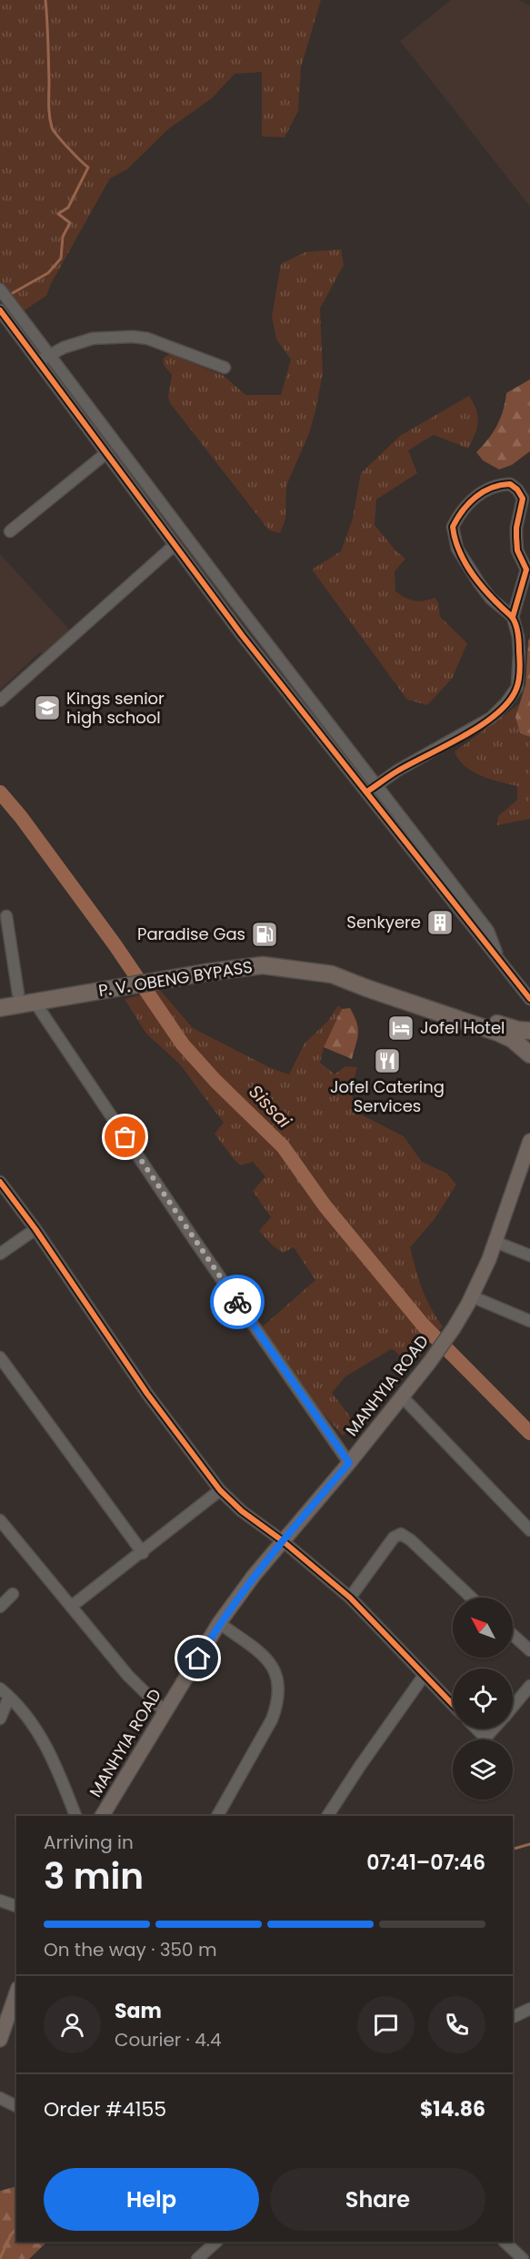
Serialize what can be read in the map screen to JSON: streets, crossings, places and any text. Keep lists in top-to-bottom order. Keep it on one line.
{"streets":{"highway":["P. V. OBENG BYPASS"],"main road":["MANHYIA ROAD"]},"water":["Sissai"],"places":{"school or university":["Kings senior high school"],"building":["Senkyere"],"fuel station":["Paradise Gas"],"hotel":["Jofel Hotel"],"restaurant":["Jofel Catering Services"]},"north":"top left","page":{"heading":["3 min","Arriving in","07:41–07:46"],"panel":["Sam","Courier · 4.4","Order #4155","$14.86"],"bar":"On the way · 350 m","buttons":["Help","Share"]}}
